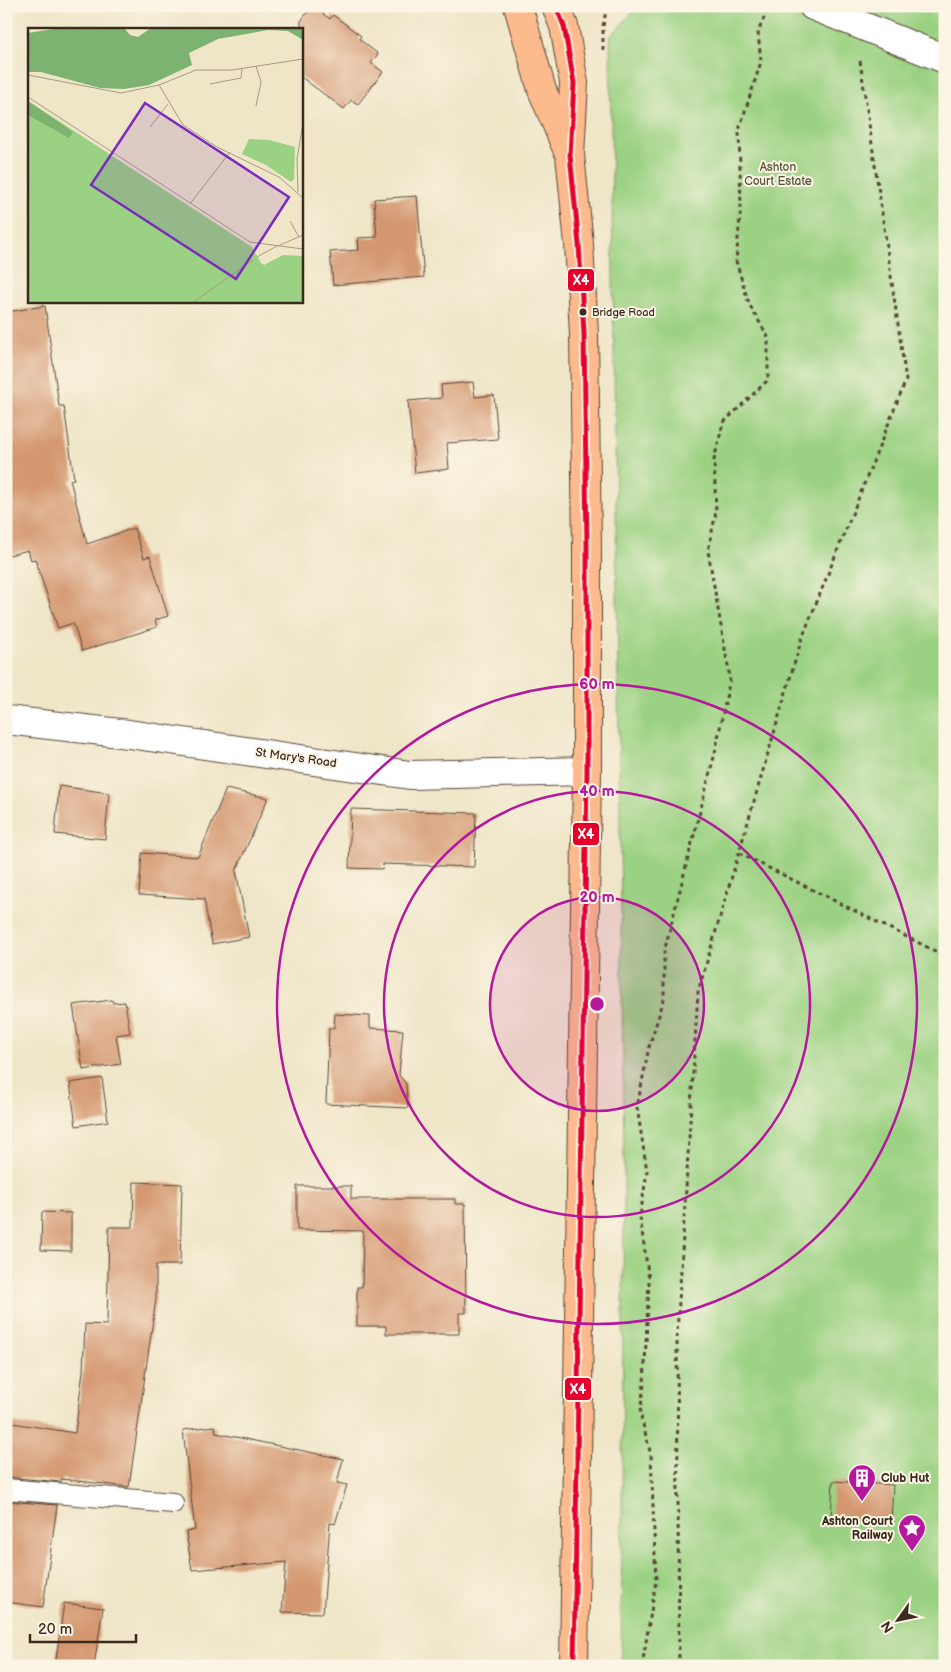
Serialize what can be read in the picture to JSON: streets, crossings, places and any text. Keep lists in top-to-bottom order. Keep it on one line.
{"streets":{"street":["St Mary's Road"]},"parks":["Ashton Court Estate"],"places":{"other":["Bridge Road"],"building":["Club Hut"],"place":["Ashton Court Railway"]},"lines":["transit line X4"],"scale_bar":"20 m","north":"bottom left","rings":["60 m","40 m","20 m"]}
